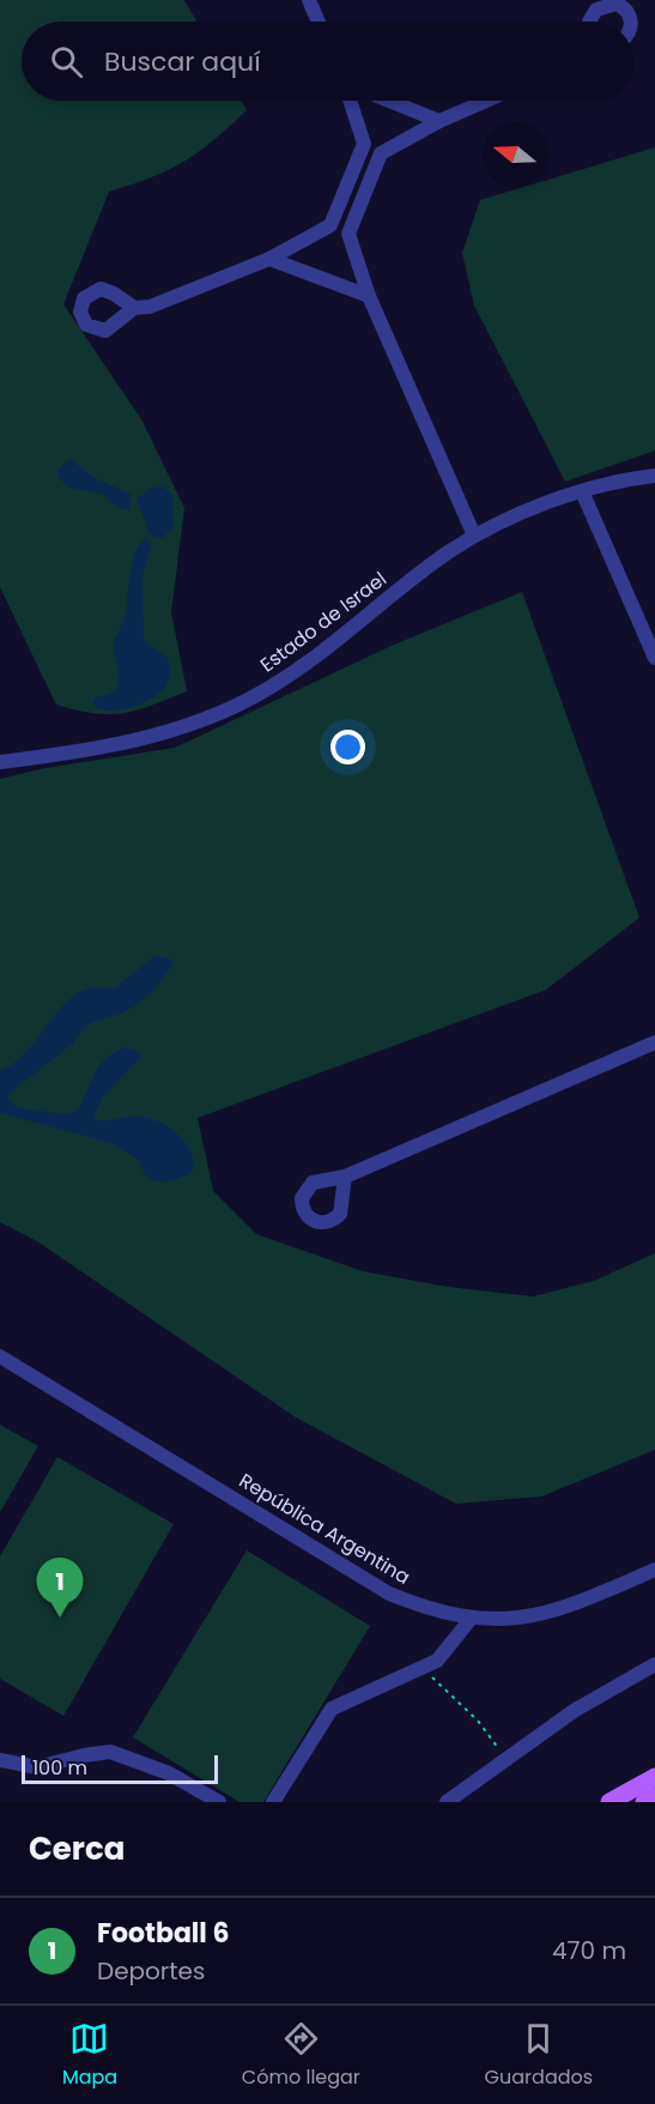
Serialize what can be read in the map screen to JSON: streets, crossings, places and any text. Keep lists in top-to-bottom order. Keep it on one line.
{"streets":{"street":["Estado de Israel","República Argentina"]},"scale_bar":"100 m","north":"left","page":{"search":"Buscar aquí","pins":"1","scale":"100 m","heading":"Cerca","list":[{"mark":"1","name":"Football 6","note":"Deportes","value":"470 m"}],"nav":["Mapa","Cómo llegar","Guardados"]}}
